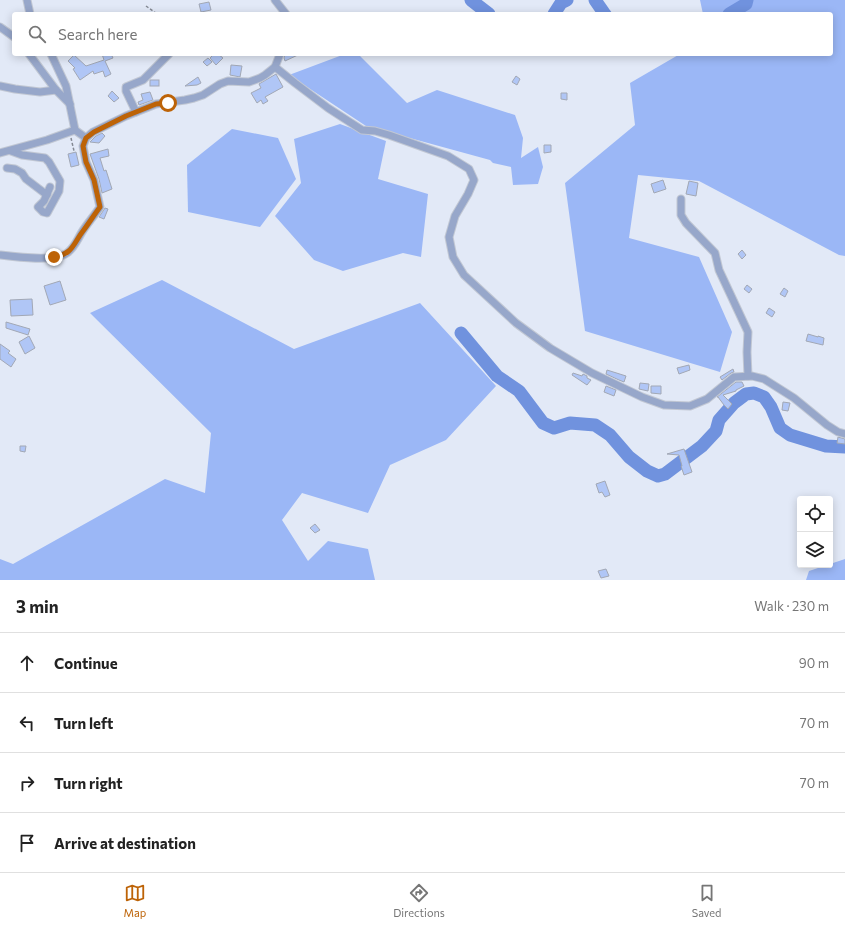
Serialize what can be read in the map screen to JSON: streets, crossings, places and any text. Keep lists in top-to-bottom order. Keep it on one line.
{"page":{"search":"Search here","heading":["3 min","Walk · 230 m"],"list":[["Continue","90 m"],["Turn left","70 m"],["Turn right","70 m"],"Arrive at destination"],"nav":["Map","Directions","Saved"]}}
